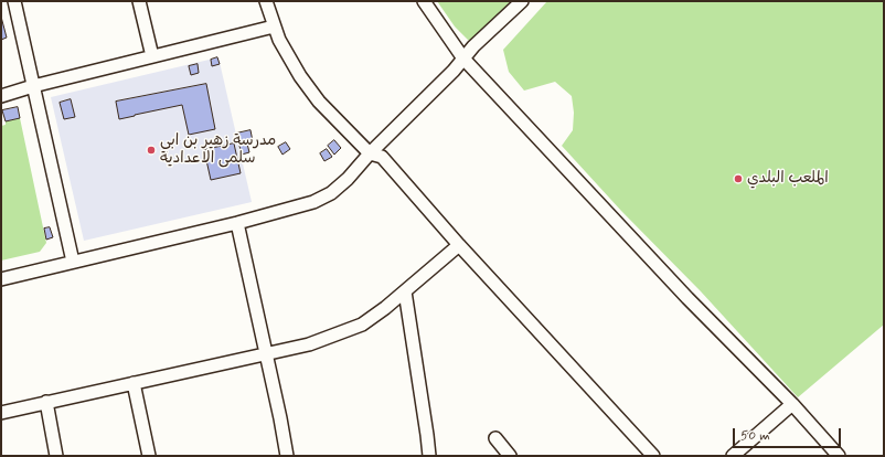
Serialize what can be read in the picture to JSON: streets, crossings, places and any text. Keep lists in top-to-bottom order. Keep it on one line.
{"places":["مدرسة زهير بن ابي سلمى الاعدادية","الملعب البلدي"],"scale_bar":"50 m"}
